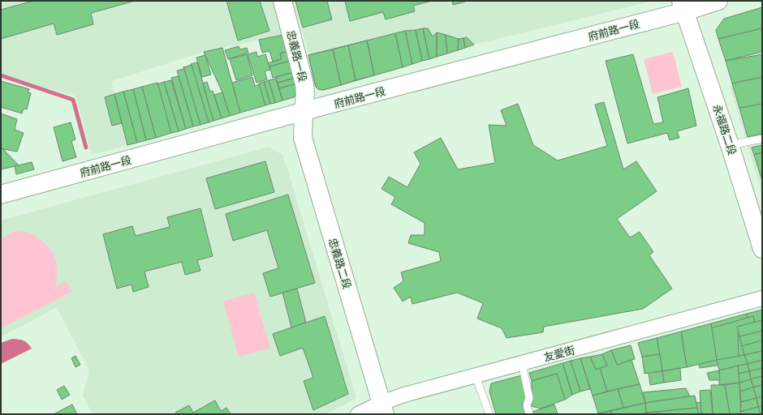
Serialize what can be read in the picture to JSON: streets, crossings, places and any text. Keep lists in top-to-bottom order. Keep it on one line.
{"streets":{"main road":["府前路一段","忠義路一段","永福路二段","忠義路二段"],"street":["友愛街"]},"crossings":[["府前路一段","忠義路一段"],["府前路一段","永福路二段"],["府前路一段","忠義路二段"],["忠義路一段","忠義路二段"],["忠義路二段","友愛街"]]}
